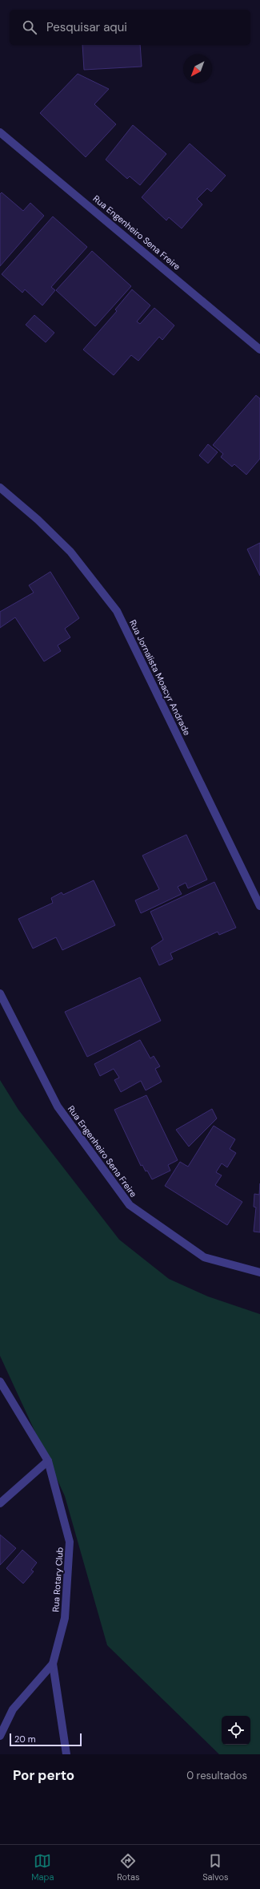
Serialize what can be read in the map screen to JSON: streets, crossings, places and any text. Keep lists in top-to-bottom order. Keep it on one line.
{"streets":{"street":["Rua Engenheiro Sena Freire","Rua Jornalista Moacyr Andrade","Rua Rotary Club"]},"scale_bar":"20 m","north":"bottom left","page":{"search":"Pesquisar aqui","scale":"20 m","heading":["Por perto","0 resultados"],"nav":["Mapa","Rotas","Salvos"]}}
